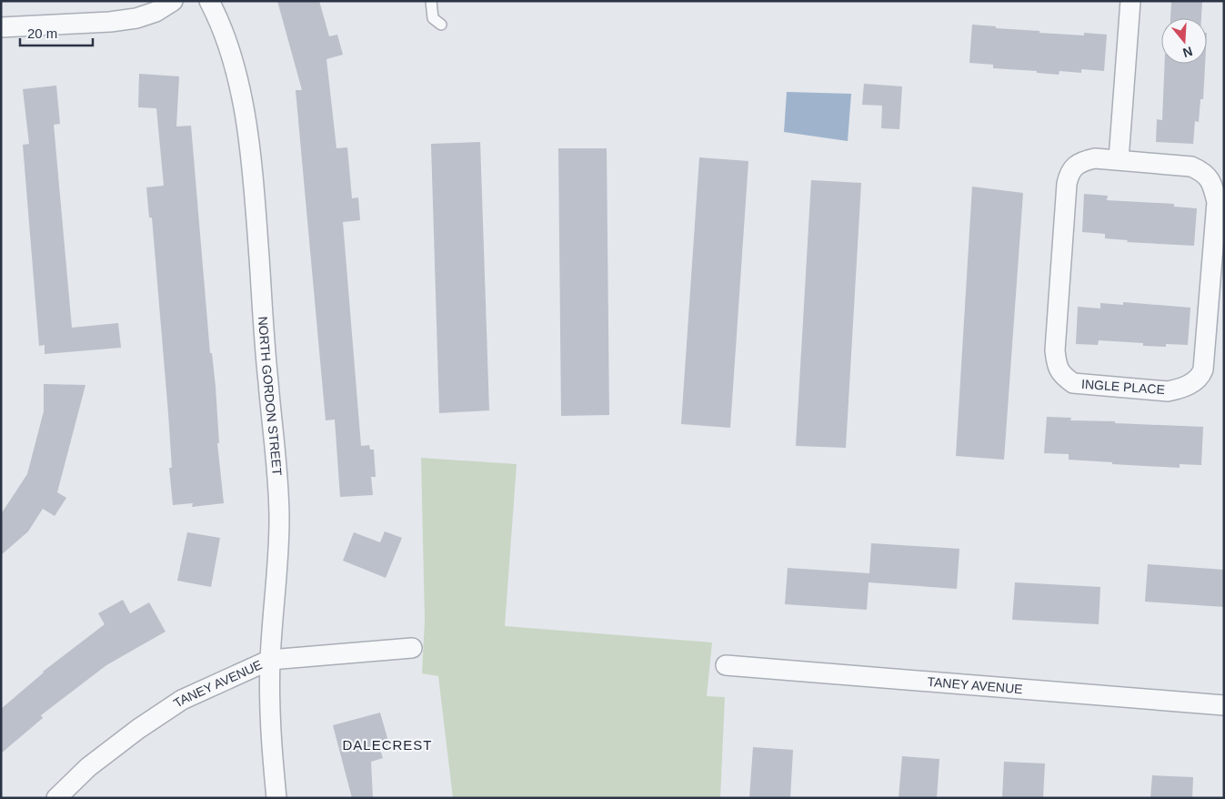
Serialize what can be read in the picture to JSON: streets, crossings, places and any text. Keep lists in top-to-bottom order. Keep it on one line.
{"streets":{"street":["INGLE PLACE","NORTH GORDON STREET","TANEY AVENUE"]},"crossings":[["NORTH GORDON STREET","TANEY AVENUE"]],"districts":["DALECREST"],"scale_bar":"20 m","north":"bottom"}
